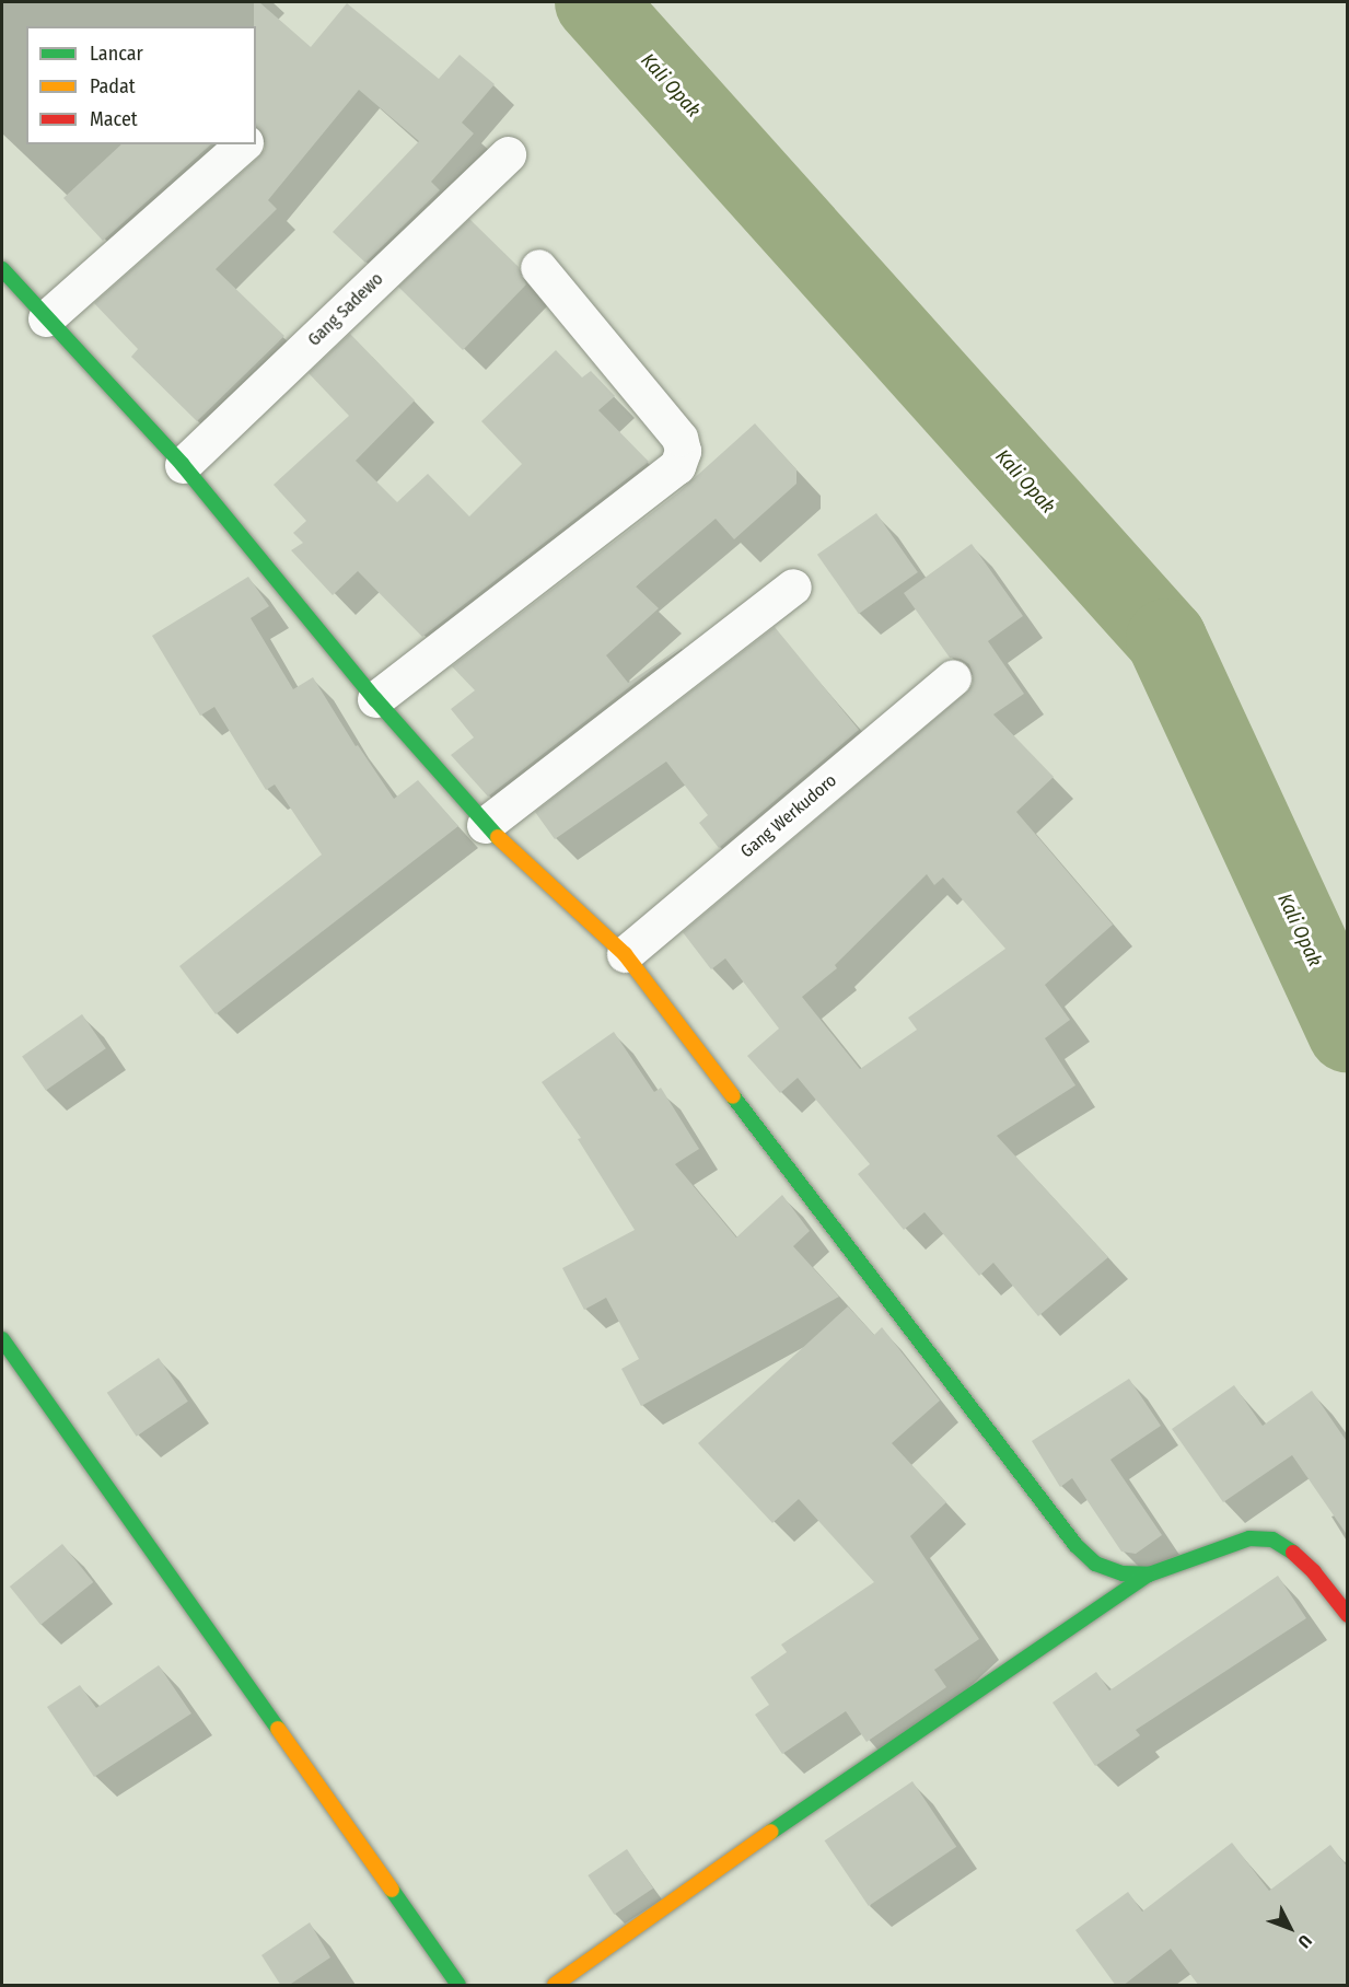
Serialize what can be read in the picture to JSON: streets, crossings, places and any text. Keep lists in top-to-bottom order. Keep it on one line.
{"streets":{"street":["Gang Sadewo","Gang Werkudoro"]},"water":["Kali Opak"],"legend":["Lancar","Padat","Macet"],"north":"bottom right"}
